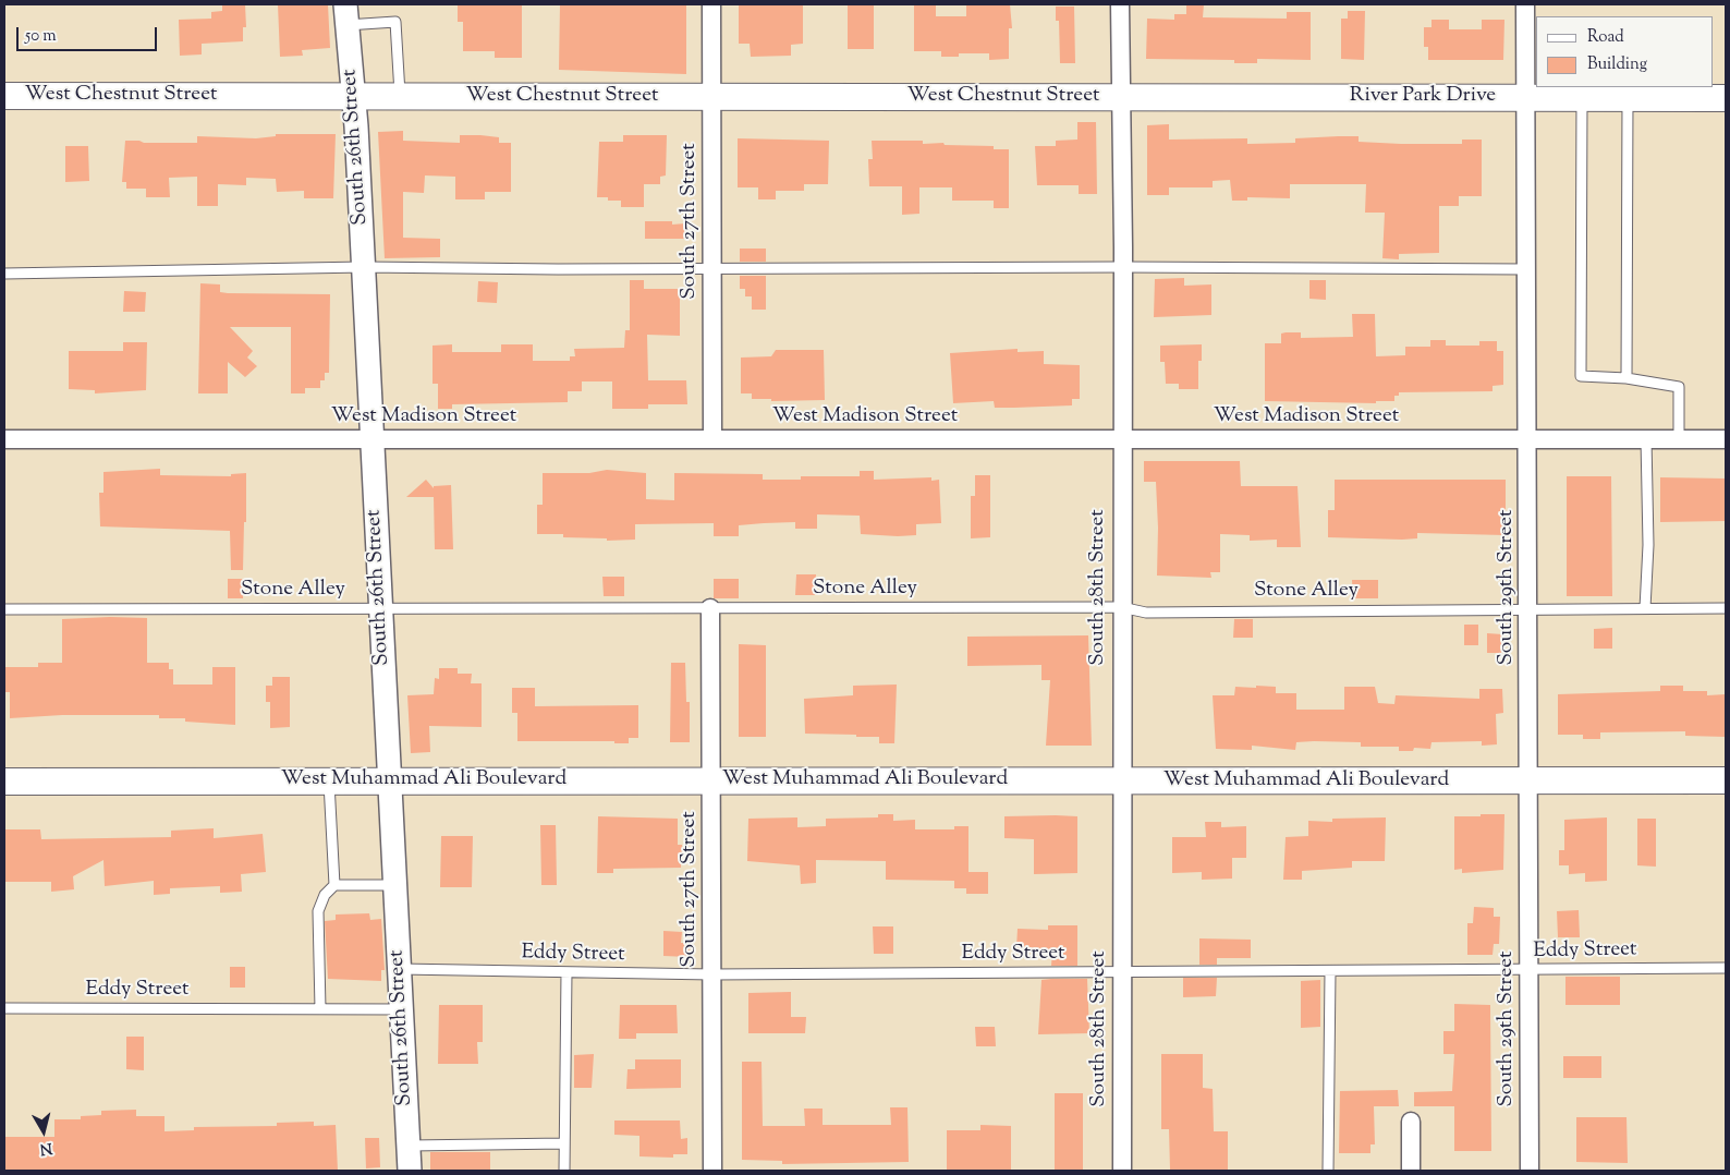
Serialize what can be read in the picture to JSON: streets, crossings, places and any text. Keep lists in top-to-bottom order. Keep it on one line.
{"streets":{"main road":["West Chestnut Street","River Park Drive","West Muhammad Ali Boulevard"],"street":["South 26th Street","South 27th Street","West Madison Street","South 28th Street","South 29th Street"],"lane":["Stone Alley","Eddy Street"]},"crossings":[["West Chestnut Street","River Park Drive"],["West Chestnut Street","South 26th Street"],["West Chestnut Street","South 27th Street"],["West Chestnut Street","South 28th Street"],["River Park Drive","South 28th Street"],["River Park Drive","South 29th Street"],["South 26th Street","West Madison Street"],["South 26th Street","Stone Alley"],["South 26th Street","West Muhammad Ali Boulevard"],["South 26th Street","Eddy Street"],["South 27th Street","West Madison Street"],["South 27th Street","Stone Alley"],["South 27th Street","West Muhammad Ali Boulevard"],["South 27th Street","Eddy Street"],["West Madison Street","South 28th Street"],["West Madison Street","South 29th Street"],["South 28th Street","Stone Alley"],["South 28th Street","West Muhammad Ali Boulevard"],["South 28th Street","Eddy Street"],["South 29th Street","Stone Alley"],["South 29th Street","West Muhammad Ali Boulevard"],["South 29th Street","Eddy Street"]],"legend":["Road","Building"],"scale_bar":"50 m","north":"bottom"}
